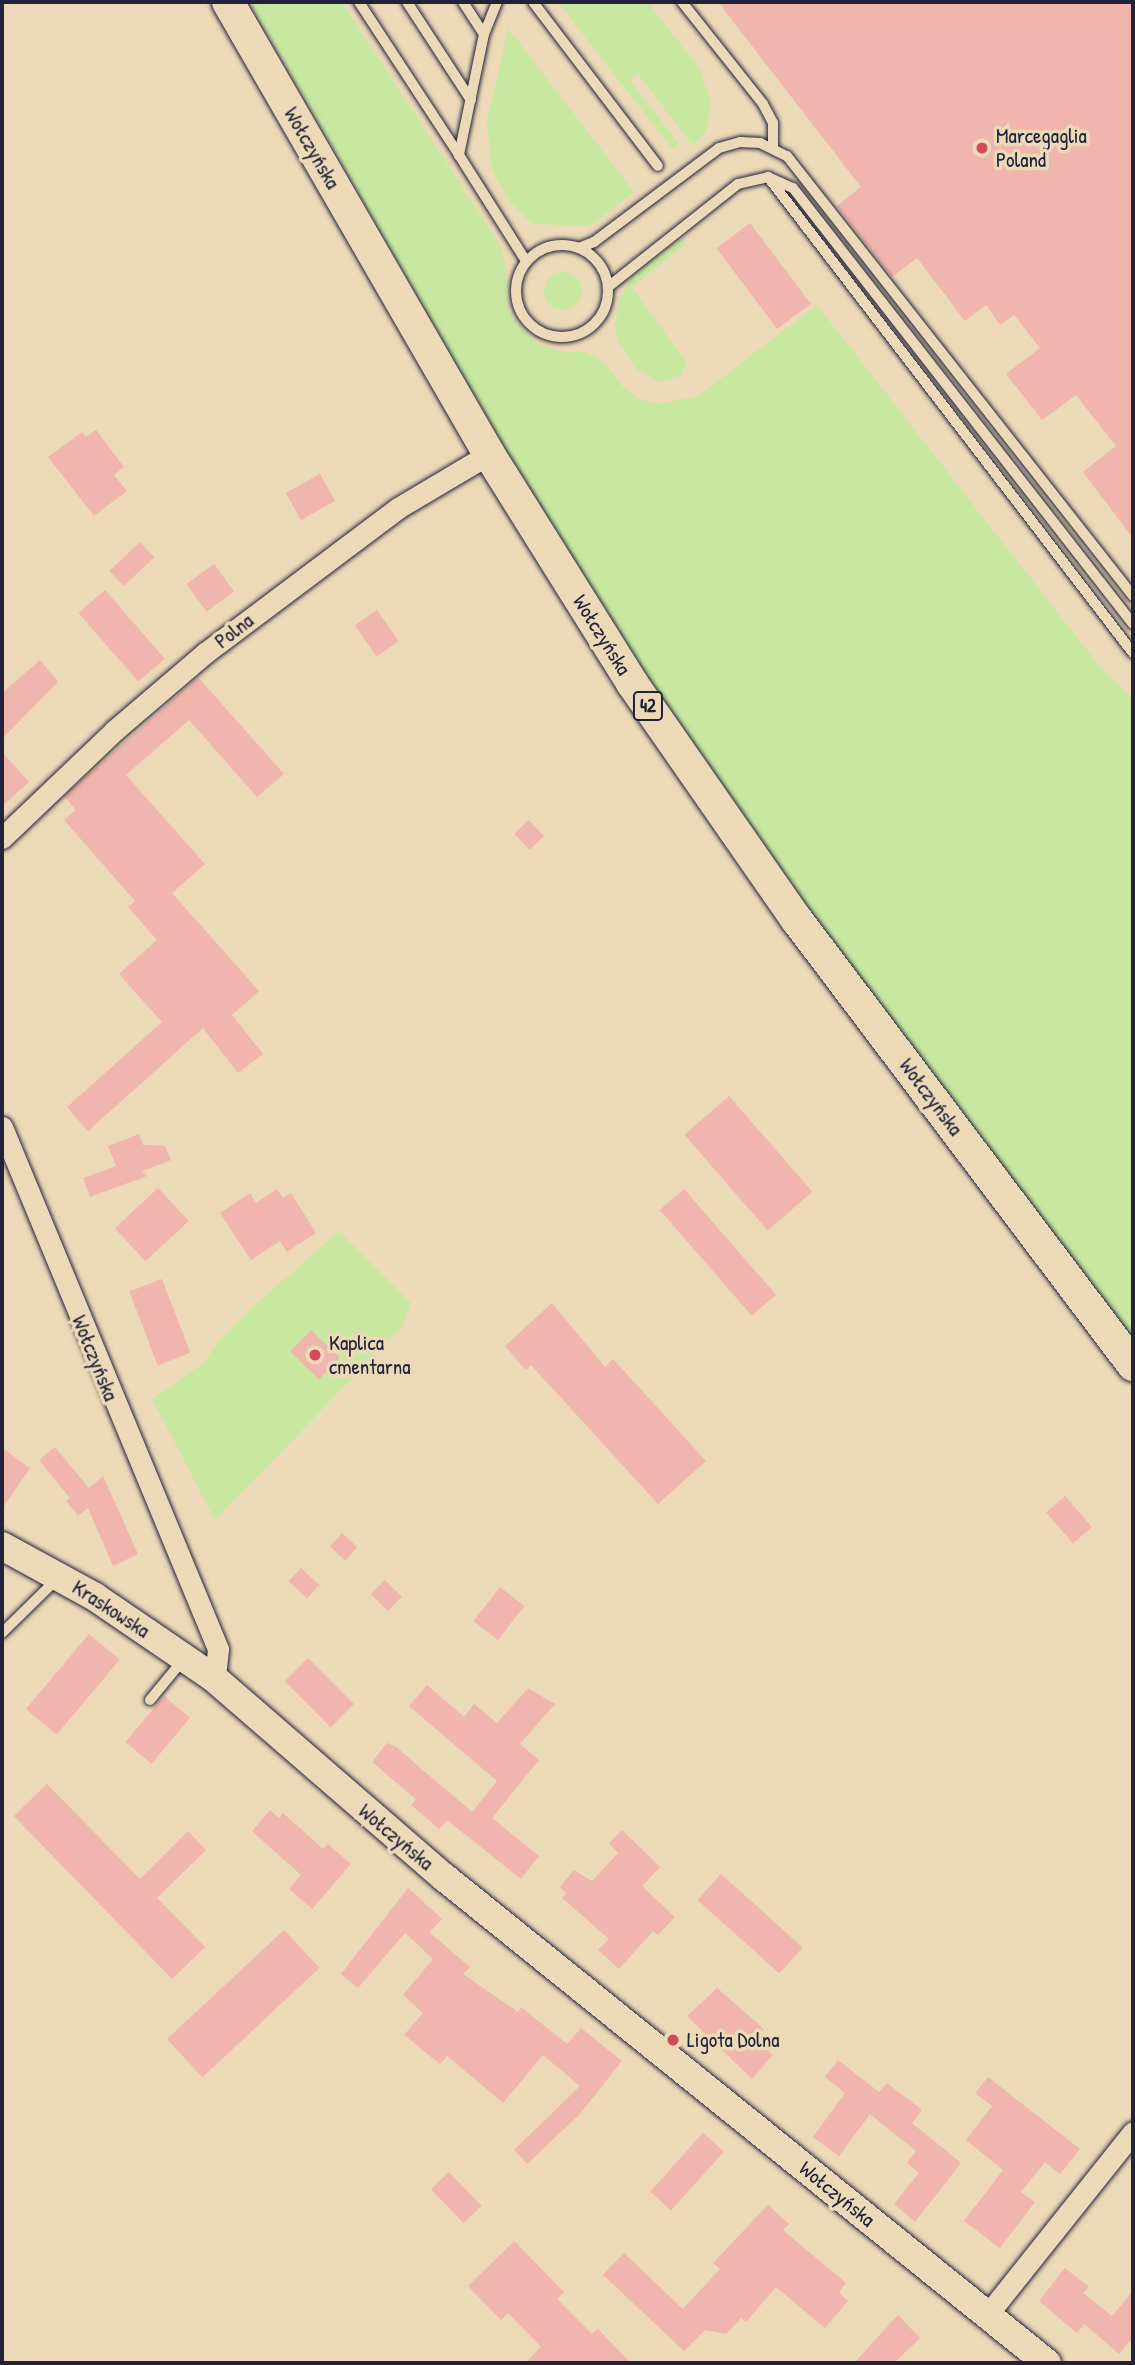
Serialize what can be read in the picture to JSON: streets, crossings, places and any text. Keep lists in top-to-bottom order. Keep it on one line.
{"streets":{"main road":["Wołczyńska","42"],"street":["Polna","Kraskowska"]},"crossings":[["Wołczyńska","Polna"],["Wołczyńska","Kraskowska"]],"places":["Marcegaglia Poland","Kaplica cmentarna","Ligota Dolna"]}
